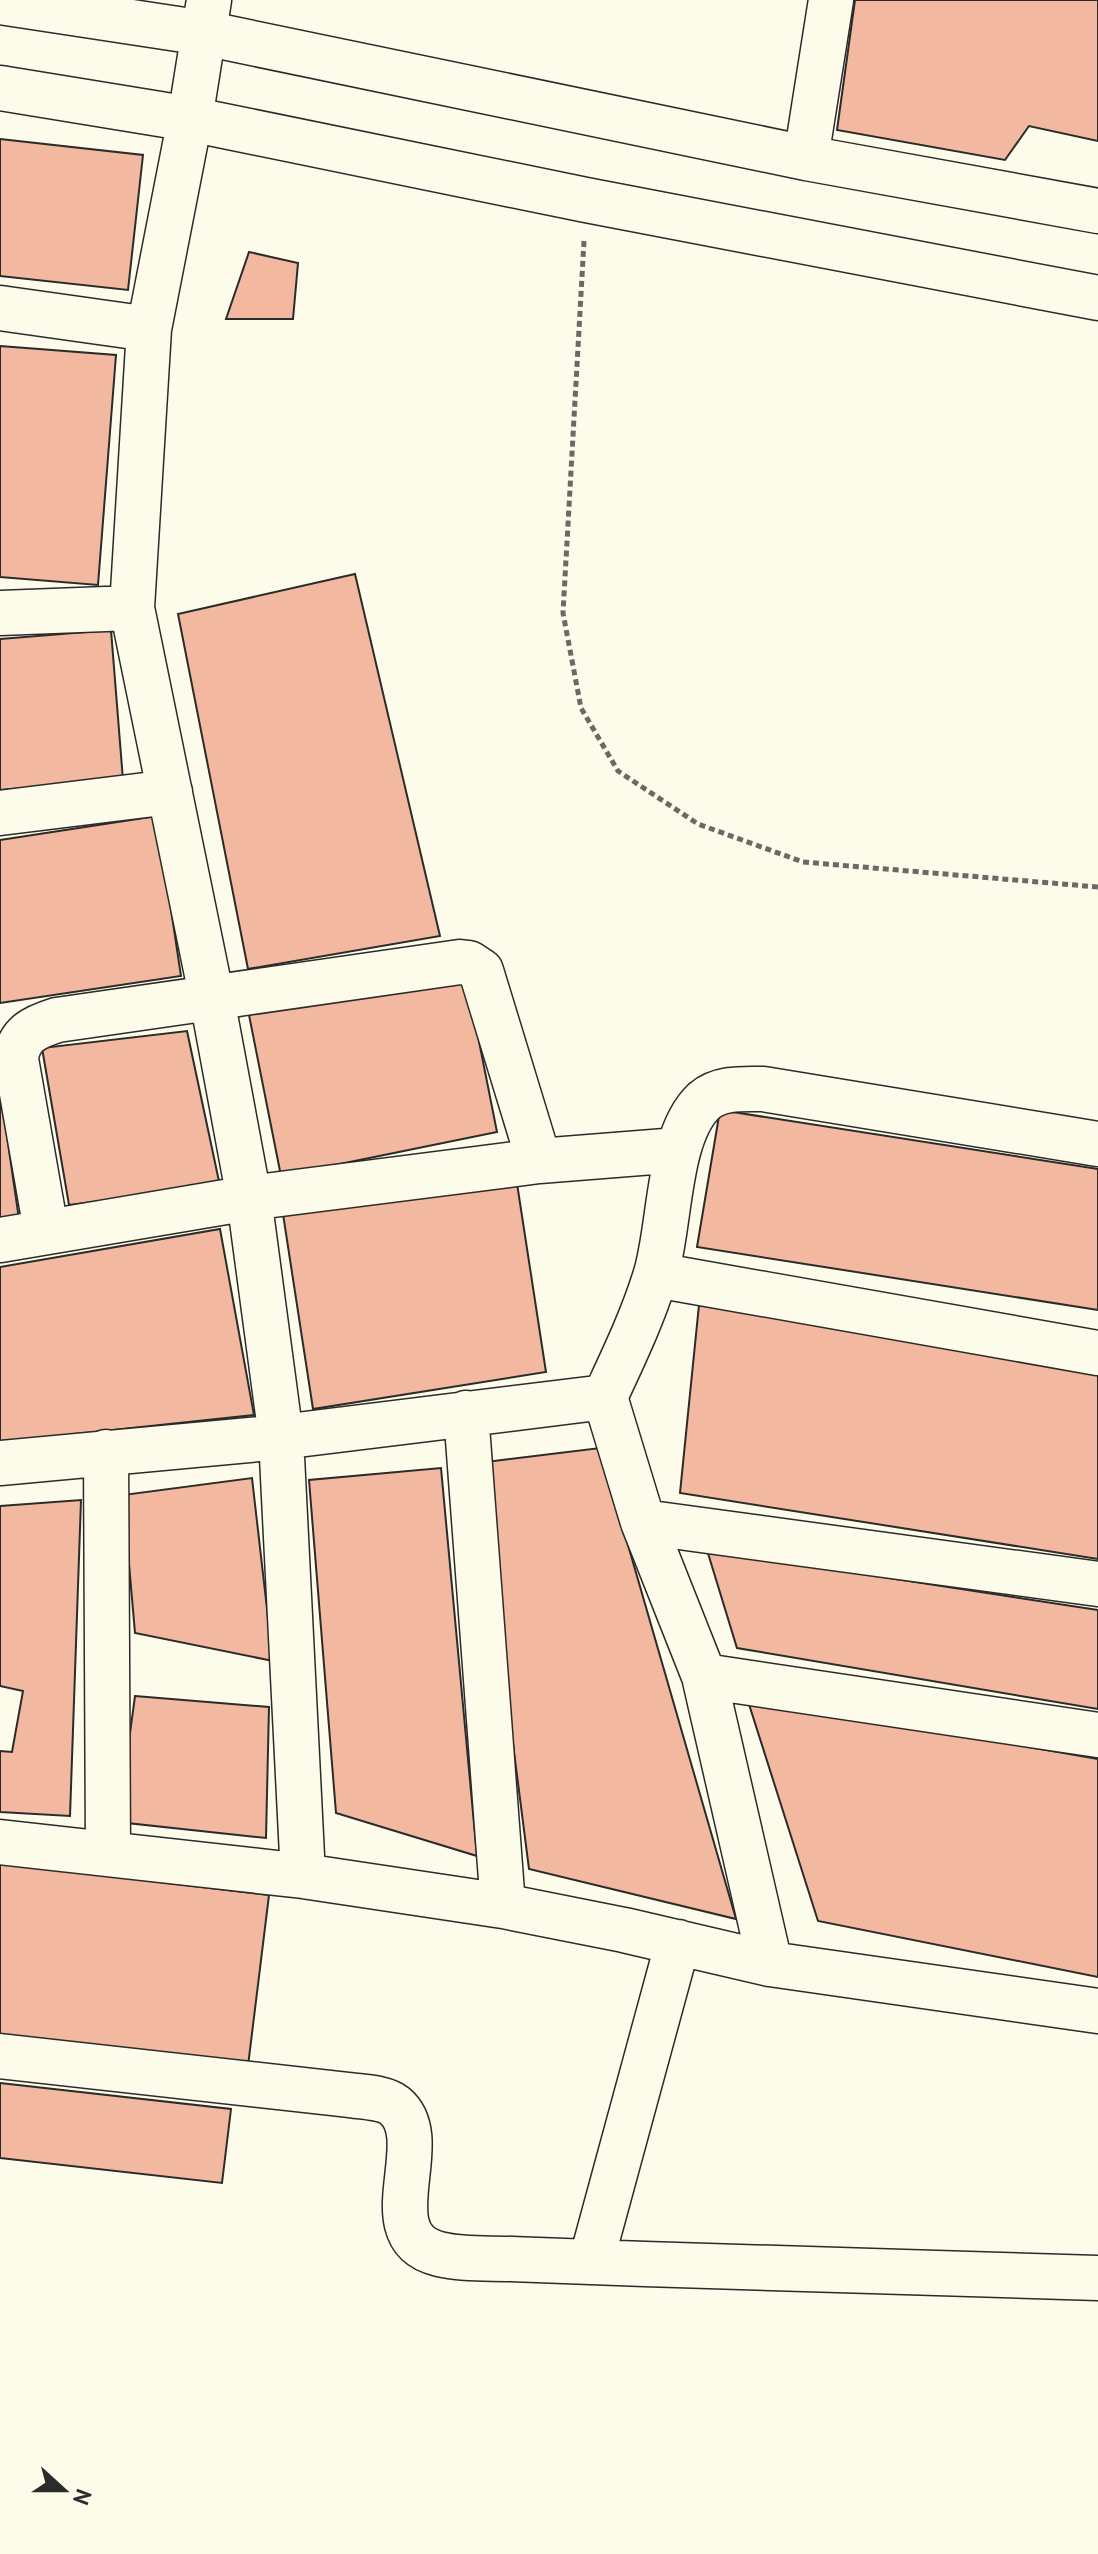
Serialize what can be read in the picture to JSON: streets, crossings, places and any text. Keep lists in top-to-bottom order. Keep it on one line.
{"north":"right"}
